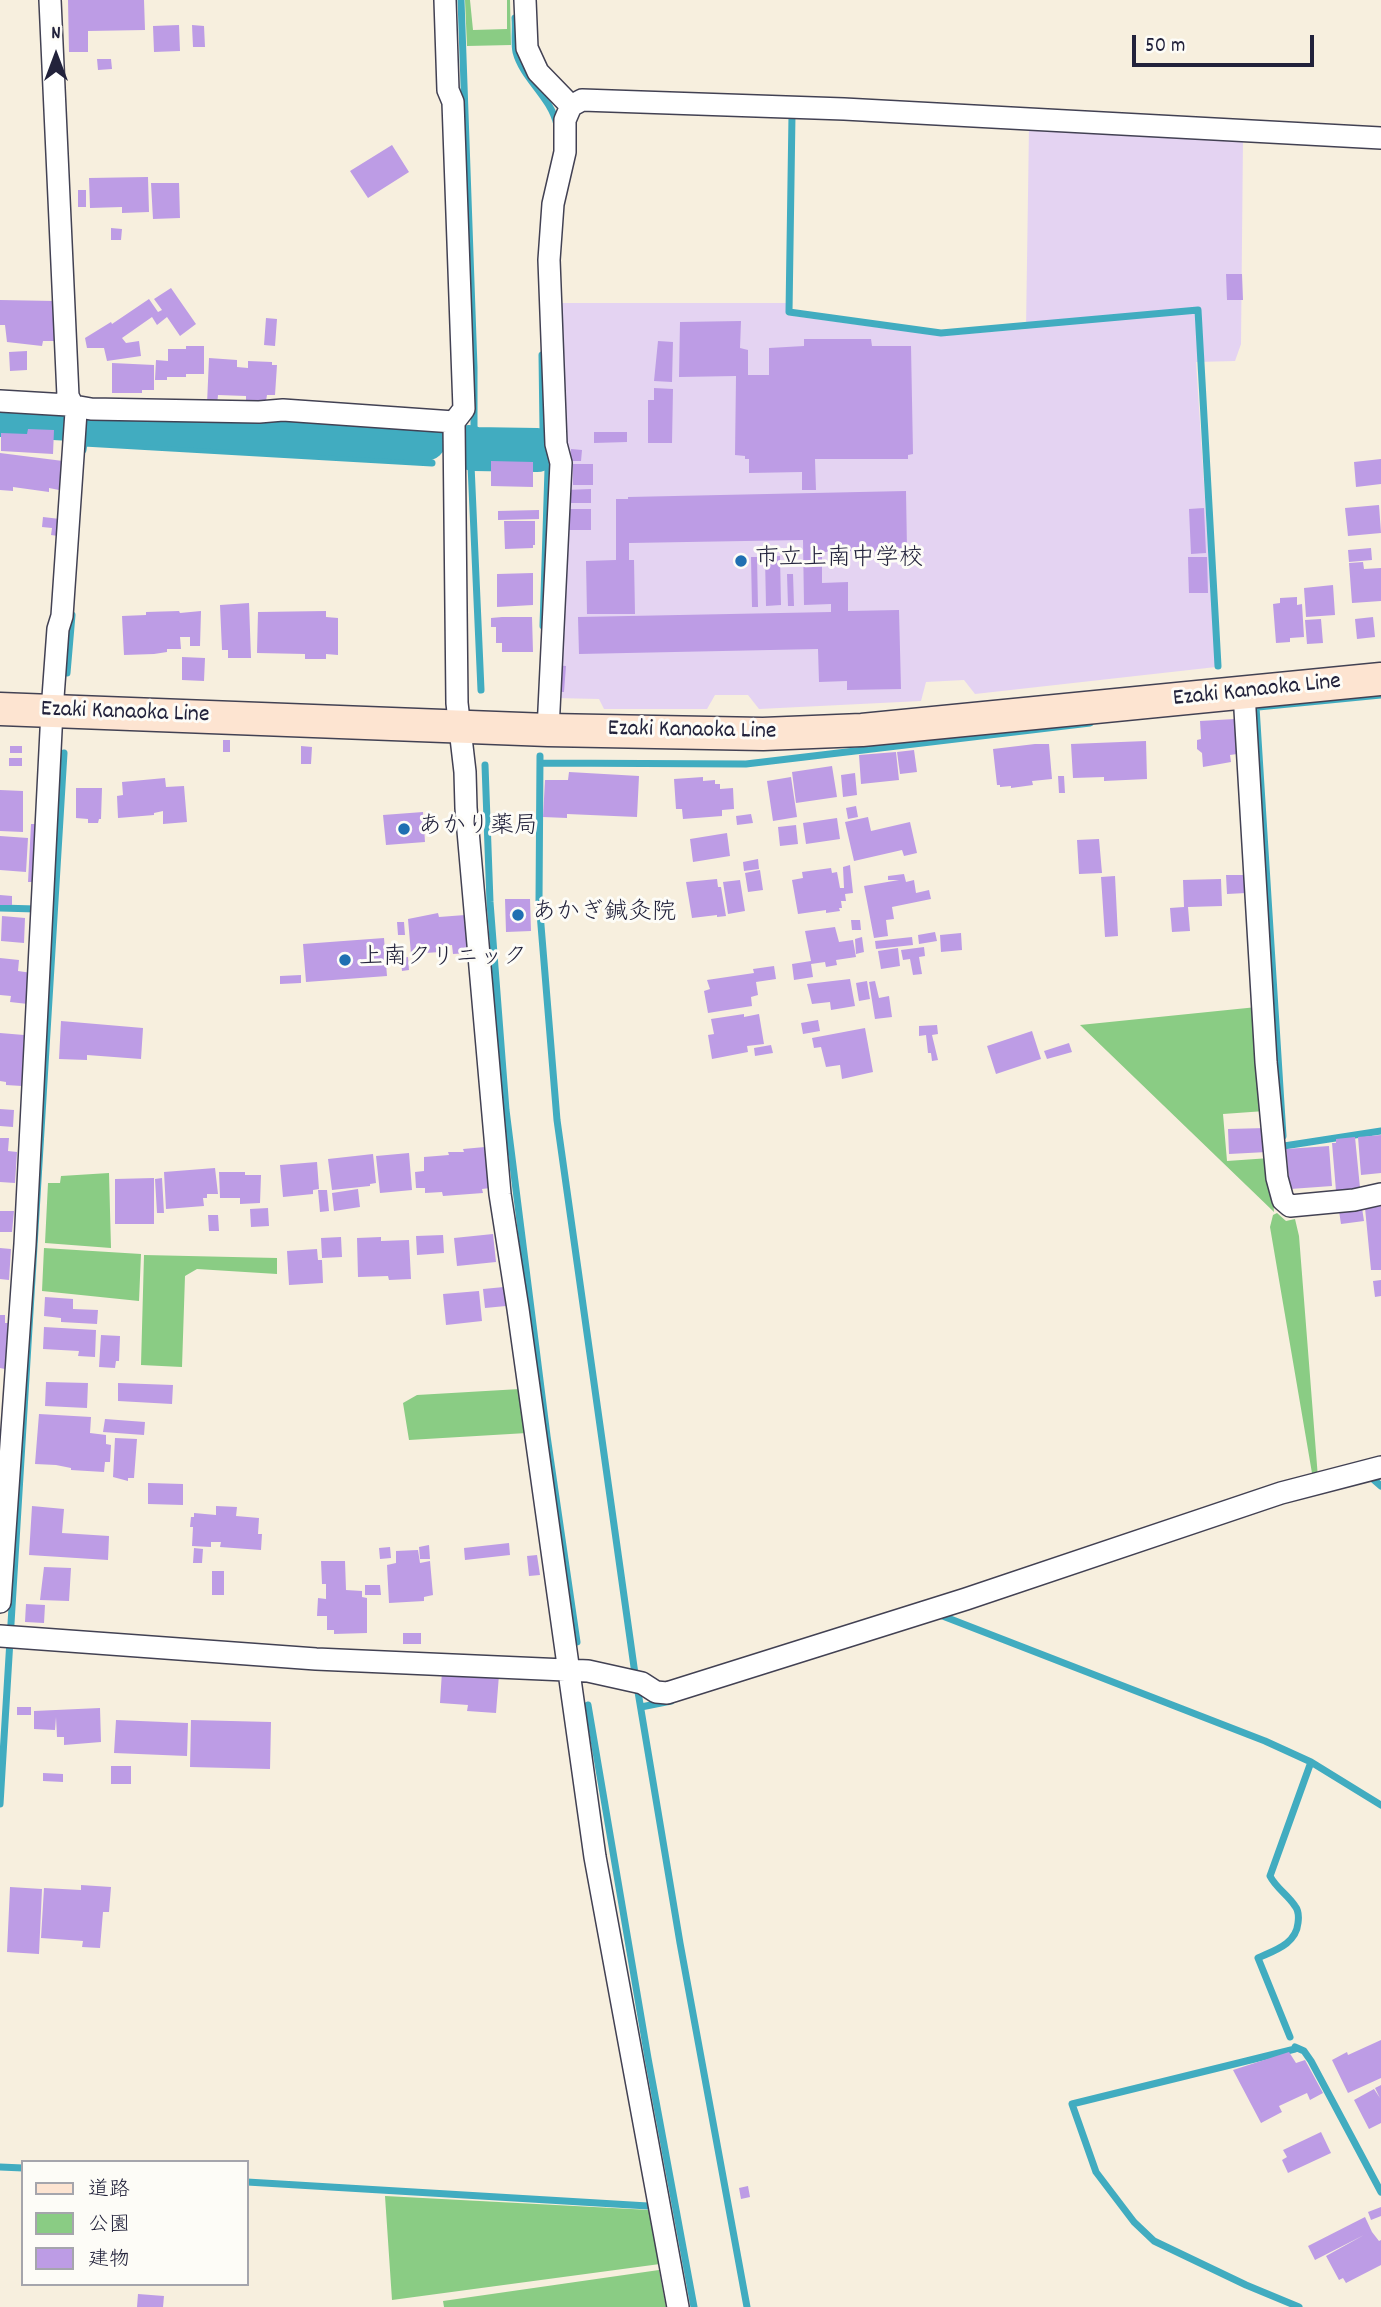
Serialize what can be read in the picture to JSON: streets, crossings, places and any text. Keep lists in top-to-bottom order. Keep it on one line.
{"streets":{"main road":["Ezaki Kanaoka Line"]},"places":["市立上南中学校","あかり薬局","あかぎ鍼灸院","上南クリニック"],"legend":["道路","公園","建物"],"scale_bar":"50 m","north":"top"}
